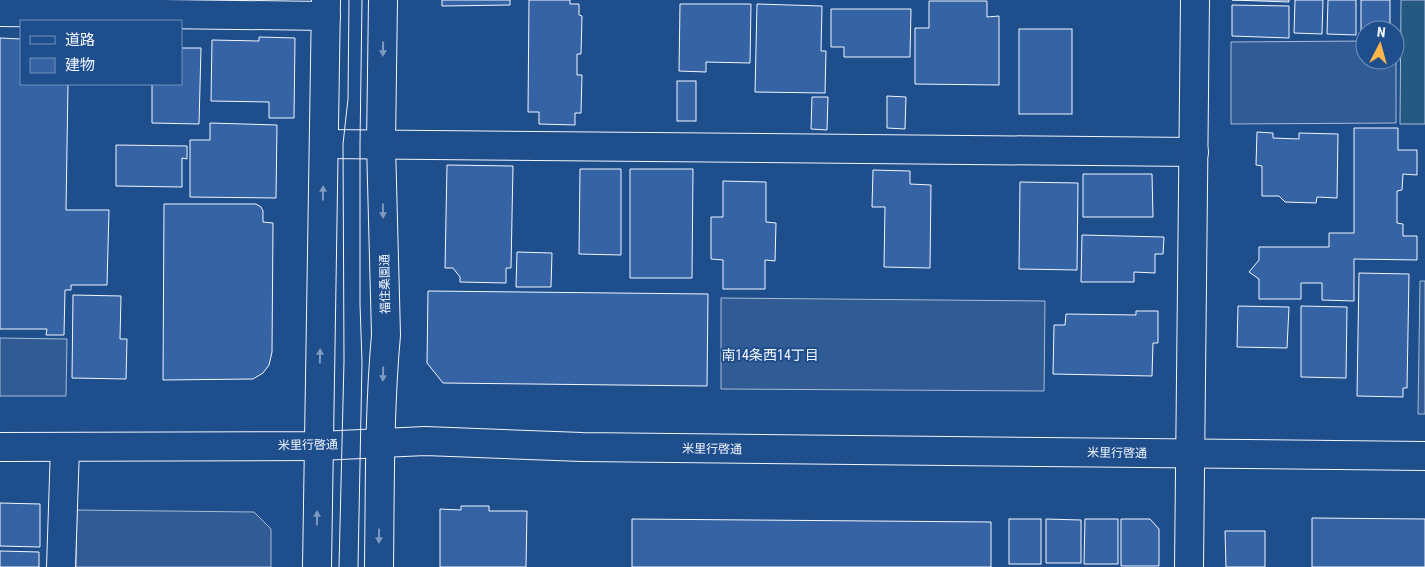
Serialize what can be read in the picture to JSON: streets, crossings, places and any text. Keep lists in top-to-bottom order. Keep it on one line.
{"streets":{"street":["福住桑園通","米里行啓通"]},"crossings":[["福住桑園通","米里行啓通"]],"districts":["南14条西14丁目"],"legend":["道路","建物"],"north":"top"}
